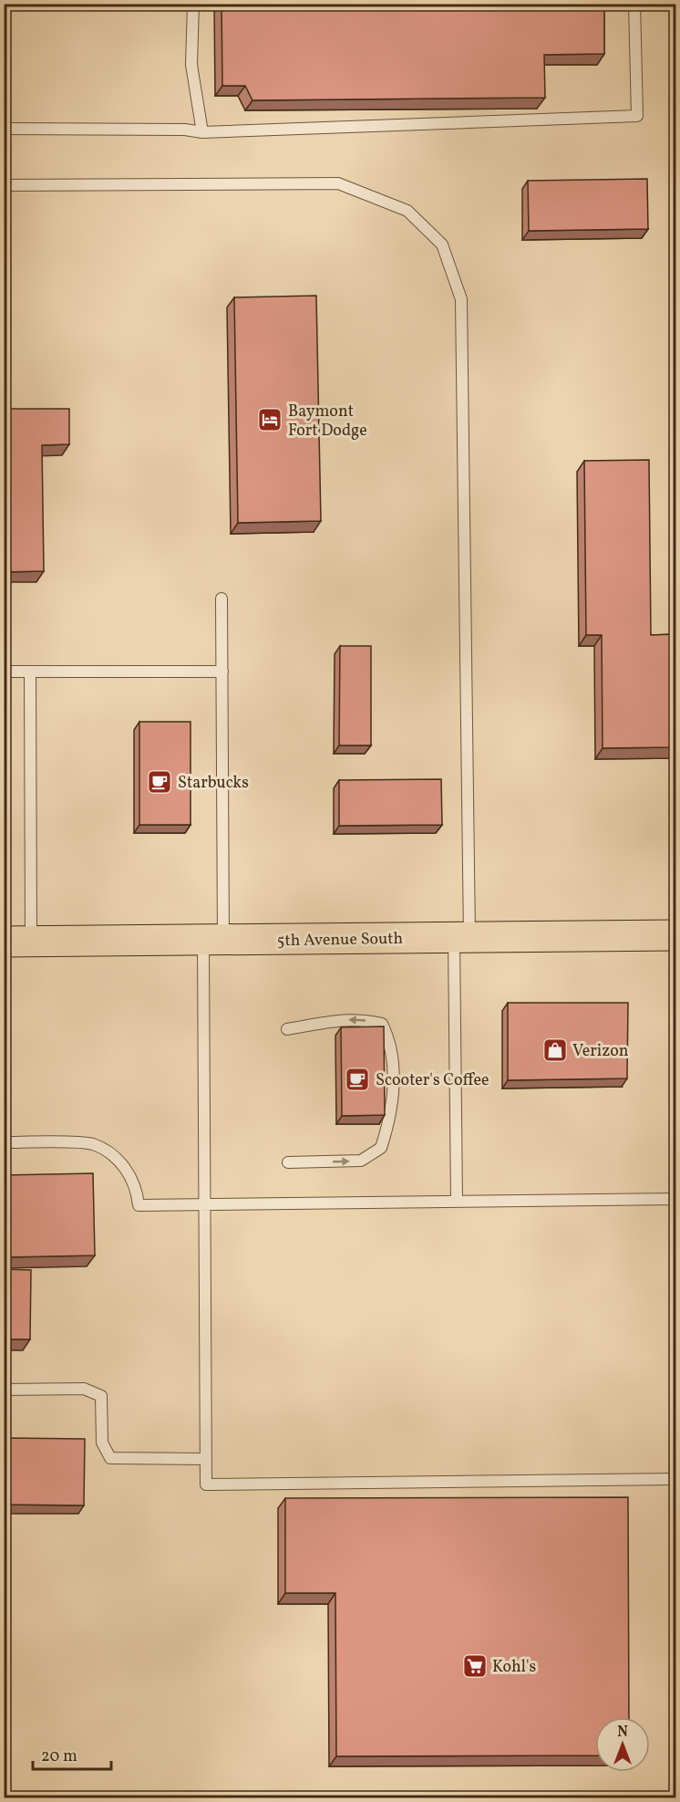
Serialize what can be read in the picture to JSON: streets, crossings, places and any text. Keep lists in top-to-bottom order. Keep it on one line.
{"streets":{"main road":["5th Avenue South"]},"places":{"hotel":["Baymont Fort Dodge"],"cafe":["Starbucks","Scooter's Coffee"],"shop":["Verizon"],"supermarket":["Kohl's"]},"scale_bar":"20 m","north":"top"}
